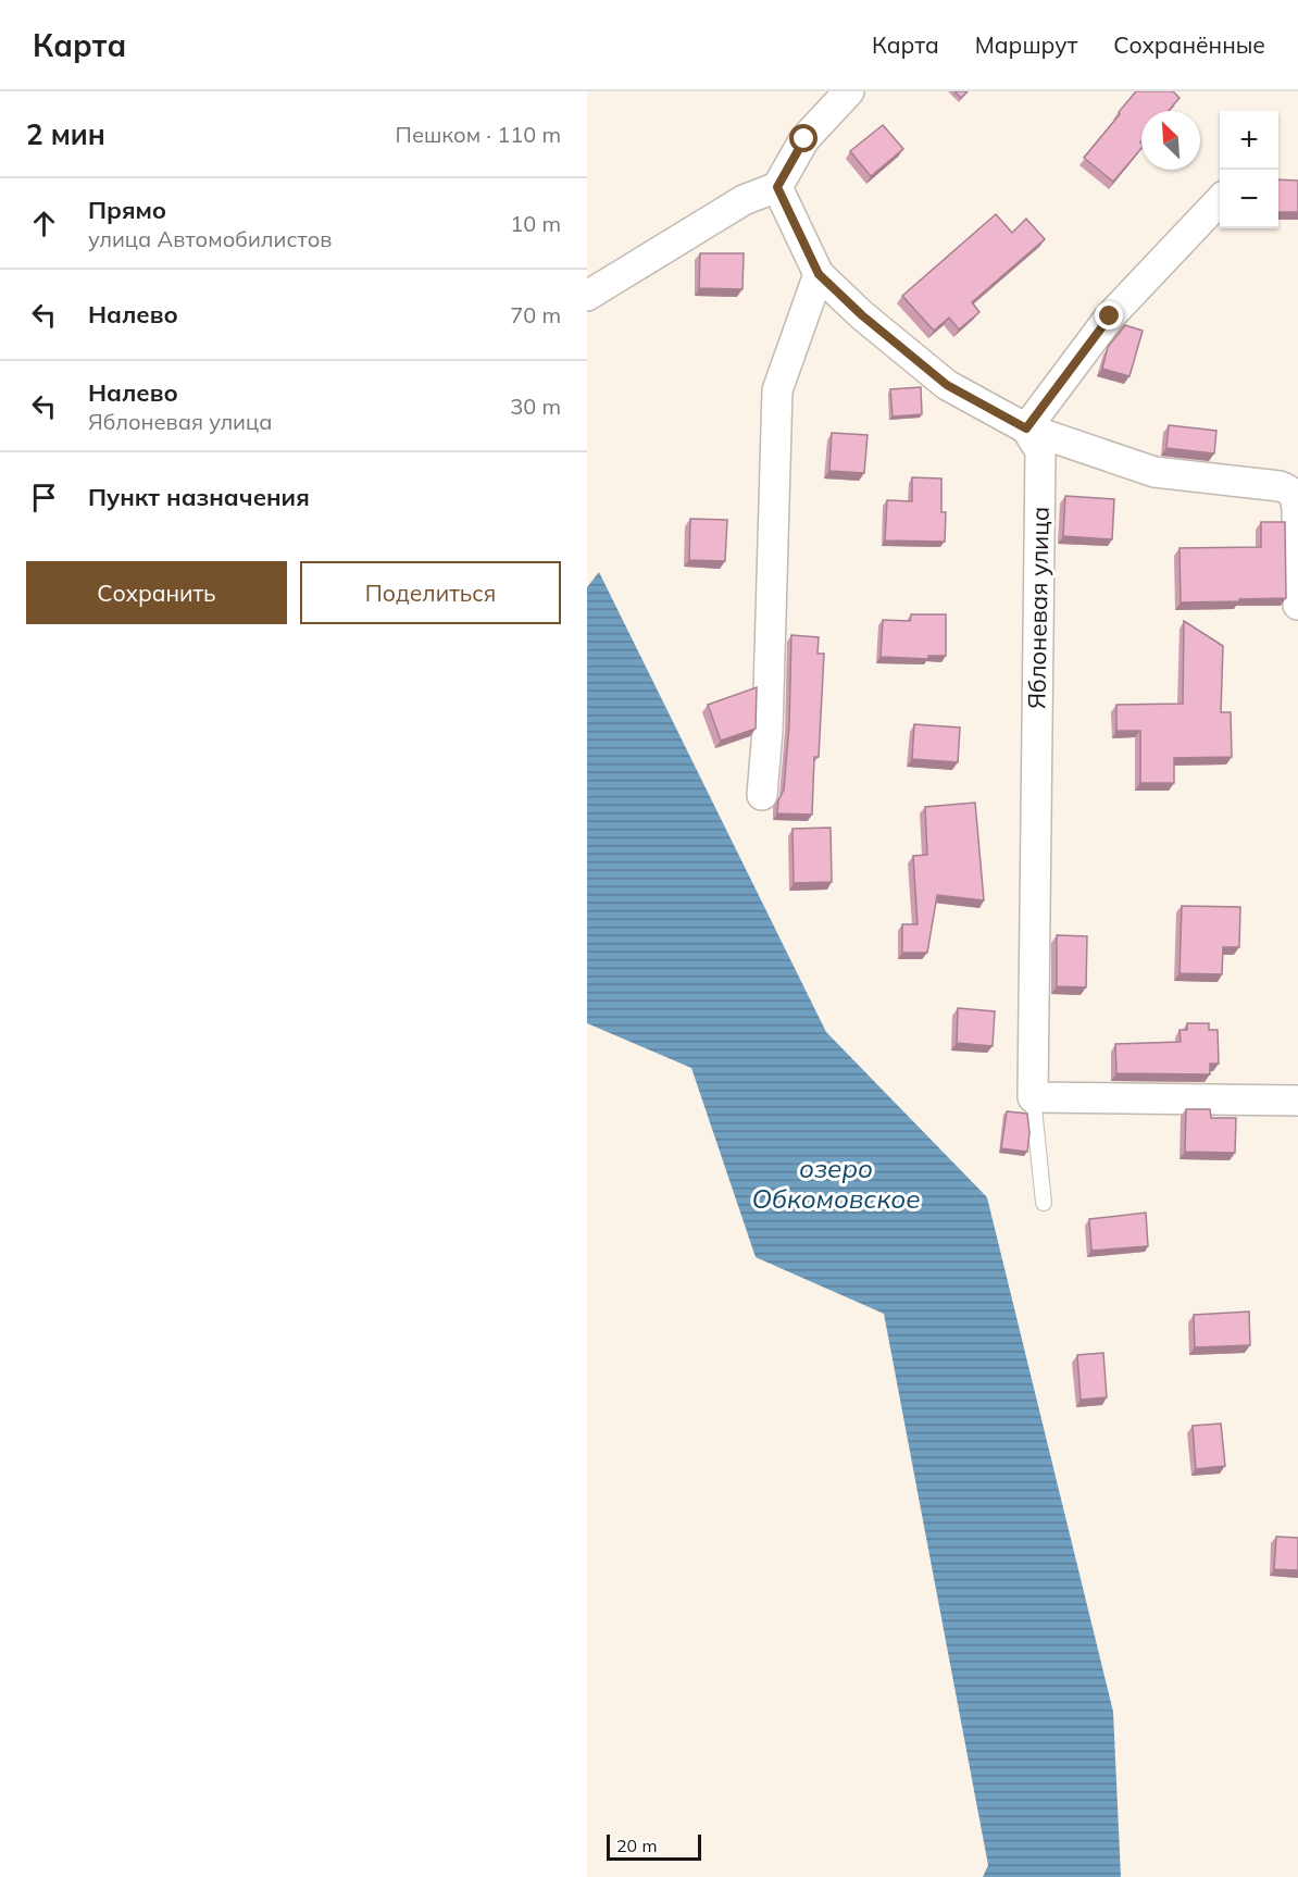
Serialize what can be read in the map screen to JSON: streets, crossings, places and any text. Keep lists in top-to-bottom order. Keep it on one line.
{"streets":{"street":["Яблоневая улица"]},"water":["озеро Обкомовское"],"scale_bar":"20 m","north":"top left","page":{"header":"Карта","nav":["Карта","Маршрут","Сохранённые"],"heading":["2 мин","Пешком · 110 m"],"map_buttons":["+","−"],"list":[["Прямо","улица Автомобилистов","10 m"],["Налево","70 m"],["Налево","Яблоневая улица","30 m"],"Пункт назначения"],"buttons":["Сохранить","Поделиться"],"scale":"20 m"}}
